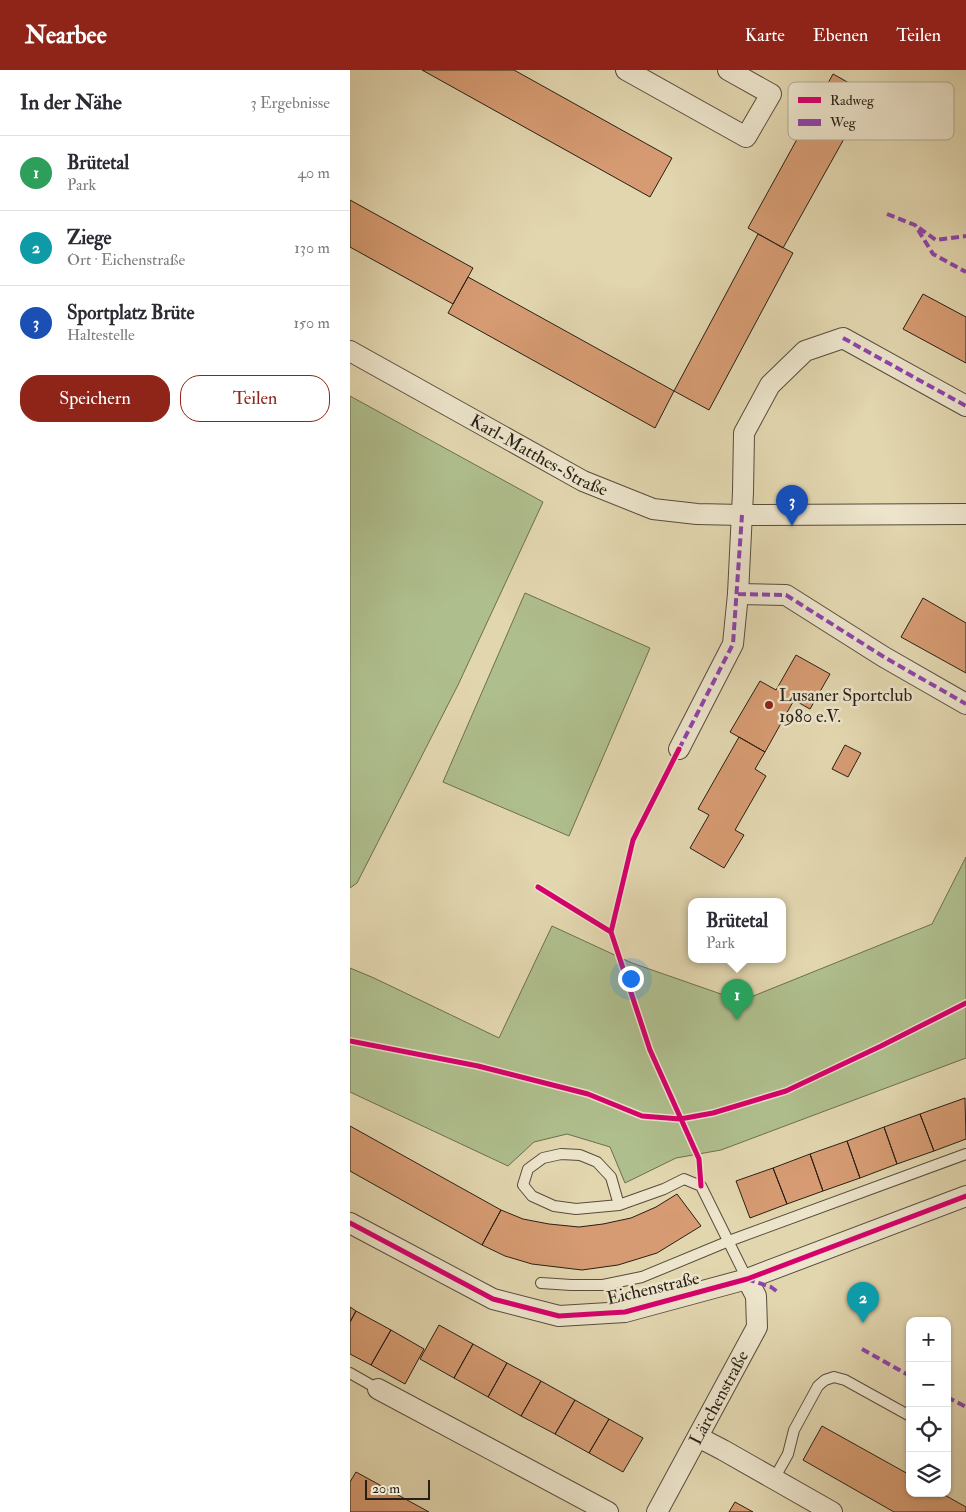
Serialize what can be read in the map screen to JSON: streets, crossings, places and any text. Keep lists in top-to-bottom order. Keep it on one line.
{"streets":{"street":["Karl-Matthes-Straße","Eichenstraße","Lärchenstraße"]},"crossings":[["Eichenstraße","Lärchenstraße"]],"places":["Lusaner Sportclub 1980 e.V."],"legend":["Radweg","Weg"],"scale_bar":"20 m","page":{"header":"Nearbee","nav":["Karte","Ebenen","Teilen"],"heading":["In der Nähe","3 Ergebnisse"],"list":[{"mark":"1","name":"Brütetal","note":"Park","value":"40 m"},{"mark":"2","name":"Ziege","note":"Ort · Eichenstraße","value":"130 m"},{"mark":"3","name":"Sportplatz Brüte","note":"Haltestelle","value":"150 m"}],"buttons":["Speichern","Teilen"],"pins":["3","1","2"],"popup":["Brütetal","Park"],"map_buttons":["+","−"],"scale":"20 m"}}
